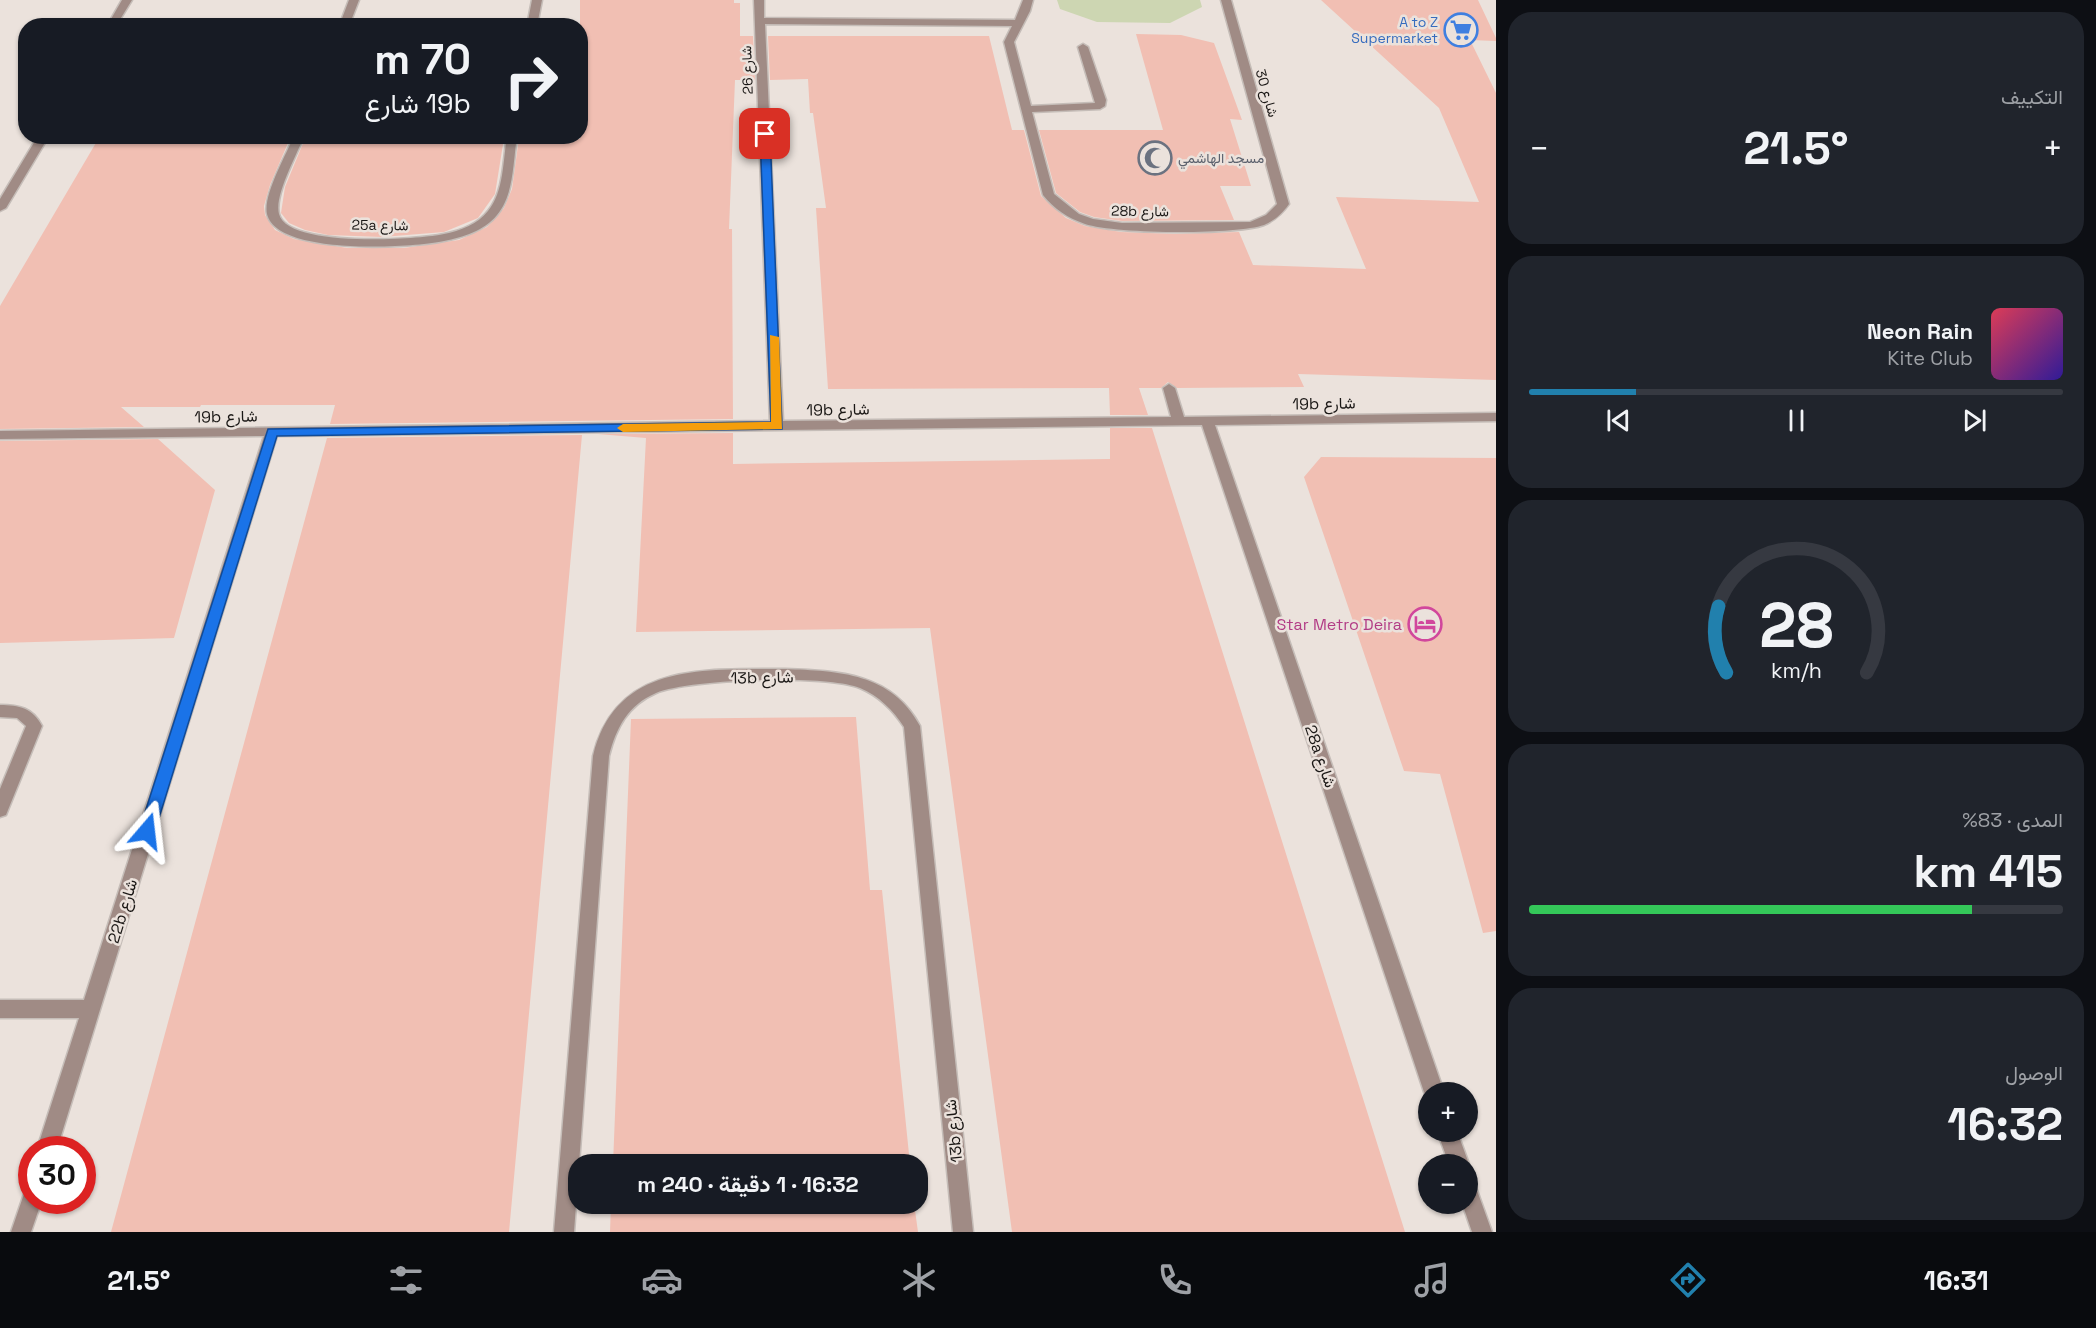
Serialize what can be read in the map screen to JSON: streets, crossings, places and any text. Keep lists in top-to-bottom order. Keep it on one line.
{"streets":{"street":["شارع 26","شارع 30","28b شارع","25a شارع","19b شارع","13b شارع","28a شارع","22b شارع"]},"crossings":[["شارع 26","19b شارع"],["شارع 30","28b شارع"],["19b شارع","28a شارع"],["19b شارع","22b شارع"]],"places":{"supermarket":["A to Z Supermarket"],"mosque":["مسجد الهاشمي"],"hotel":["Star Metro Deira"]},"page":{"tile":["التكييف",["المدى · 83%","415 km"],["الوصول","16:32"]],"turn":["70 m","19b شارع"],"heat":["−","21.5°","+"],"song":["Neon Rain","Kite Club"],"map_buttons":["+","−"],"limit":"30","trip":"16:32 · 1 دقيقة · 240 m","tabs":["16:31","21.5°"],"gauge":["28","km/h"]}}
